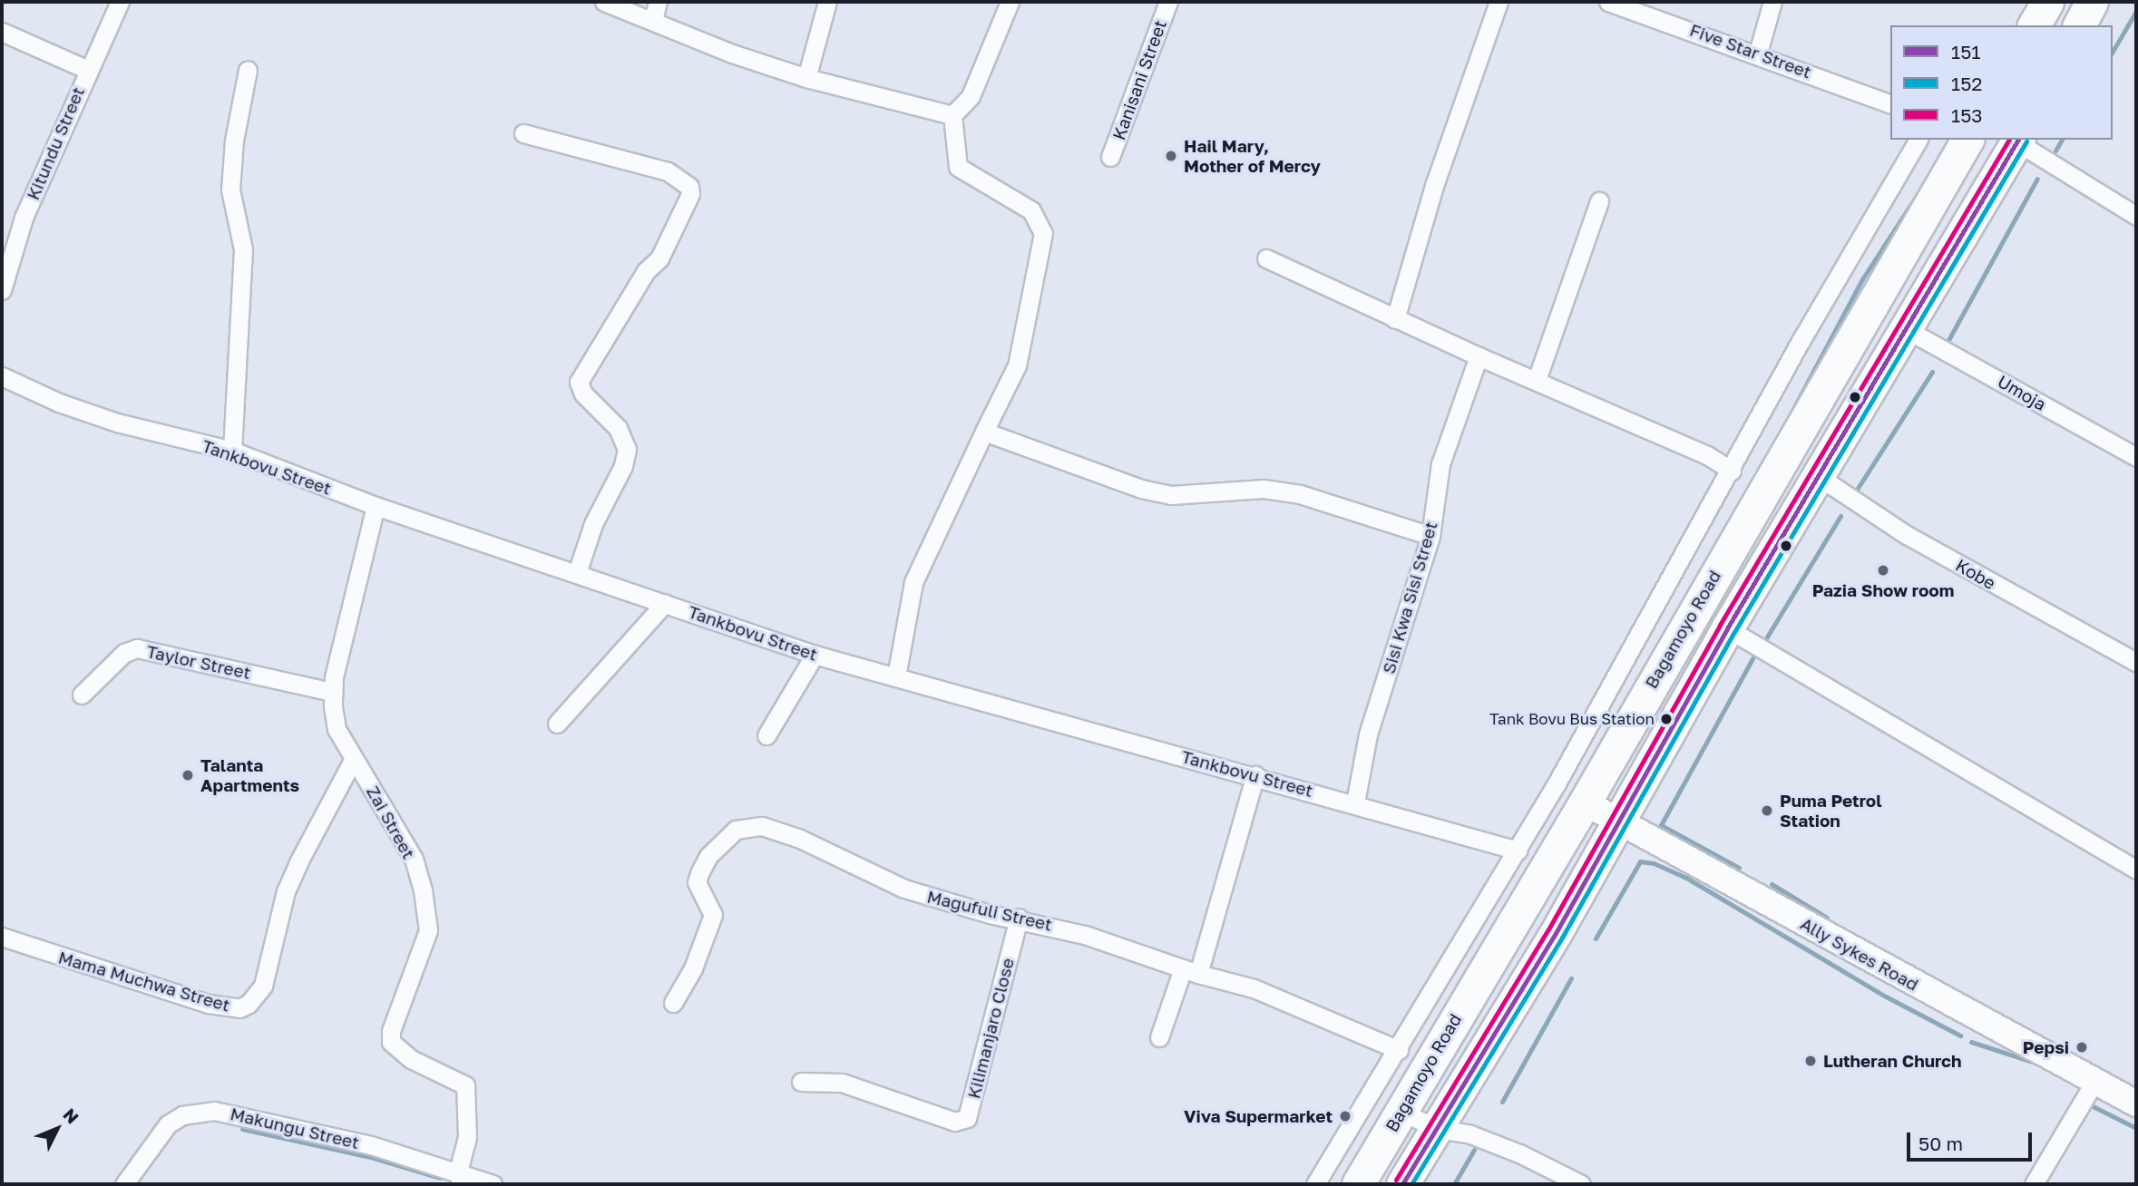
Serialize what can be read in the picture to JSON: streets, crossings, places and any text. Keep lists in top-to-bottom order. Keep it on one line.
{"streets":{"highway":["Bagamoyo Road"],"main road":["Ally Sykes Road"],"street":["Five Star Street","Kanisani Street","Kitundu Street","Umoja","Tankbovu Street","Kobe","Sisi Kwa Sisi Street","Taylor Street","Zai Street","Magufuli Street","Mama Muchwa Street","Kilimanjaro Close","Makungu Street"]},"crossings":[["Tankbovu Street","Sisi Kwa Sisi Street"],["Tankbovu Street","Zai Street"],["Bagamoyo Road","Ally Sykes Road"],["Taylor Street","Zai Street"],["Zai Street","Mama Muchwa Street"],["Zai Street","Makungu Street"],["Magufuli Street","Kilimanjaro Close"]],"places":["Hail Mary, Mother of Mercy","Pazia Show room","Tank Bovu Bus Station","Talanta Apartments","Puma Petrol Station","Pepsi","Lutheran Church","Viva Supermarket"],"lines":["transit line 151","transit line 153","transit line 152"],"legend":["151","152","153"],"scale_bar":"50 m","north":"top right"}
